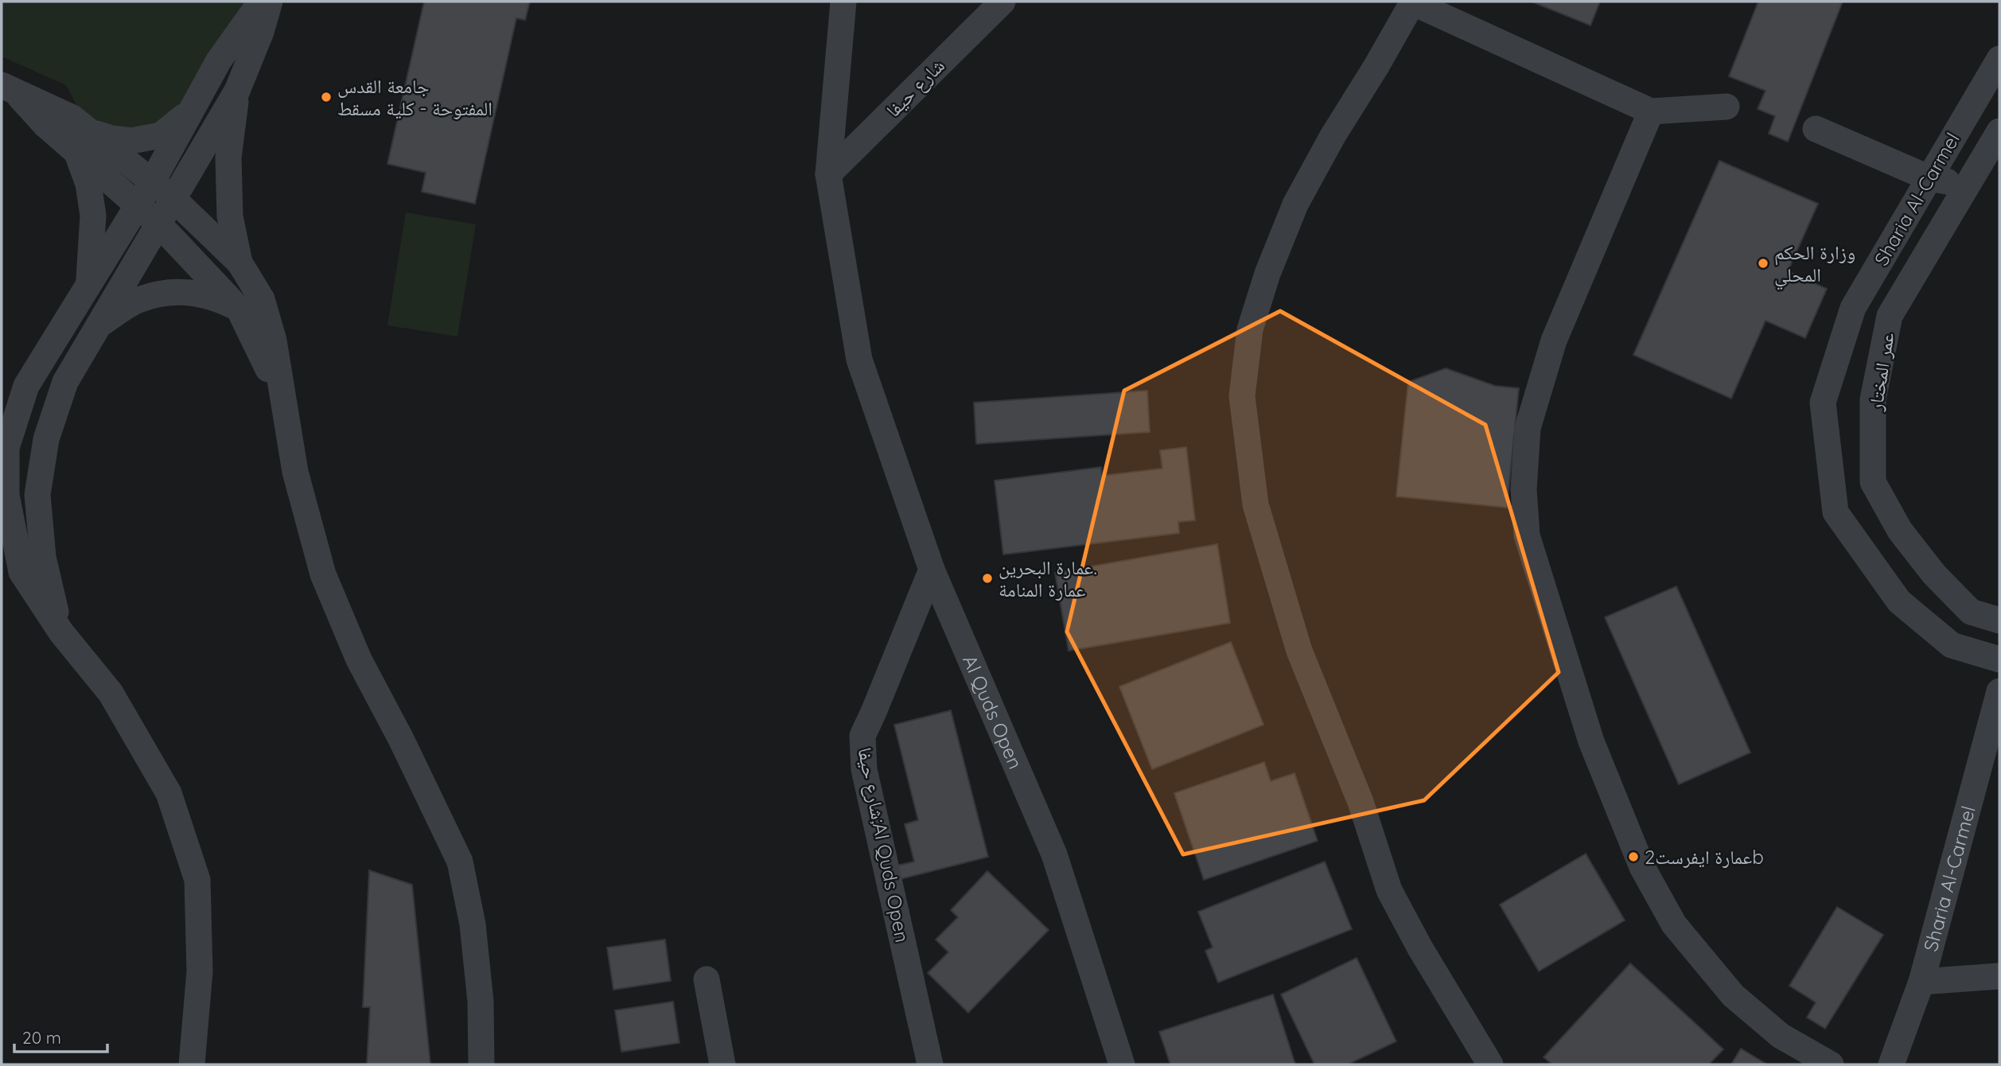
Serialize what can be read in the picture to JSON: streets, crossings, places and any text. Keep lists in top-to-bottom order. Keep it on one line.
{"streets":{"street":["شارع حيفا","Sharia Al-Carmel","عمر المختار","Al Quds Open","شارع حيفا;Al Quds Open"]},"crossings":[["شارع حيفا","Al Quds Open"],["Al Quds Open","شارع حيفا;Al Quds Open"]],"places":["جامعة القدس المفتوحة - كلية مسقط","وزارة الحكم المحلي","عمارة البحرين. عمارة المنامة","عمارة ايفرست2b"],"scale_bar":"20 m"}
